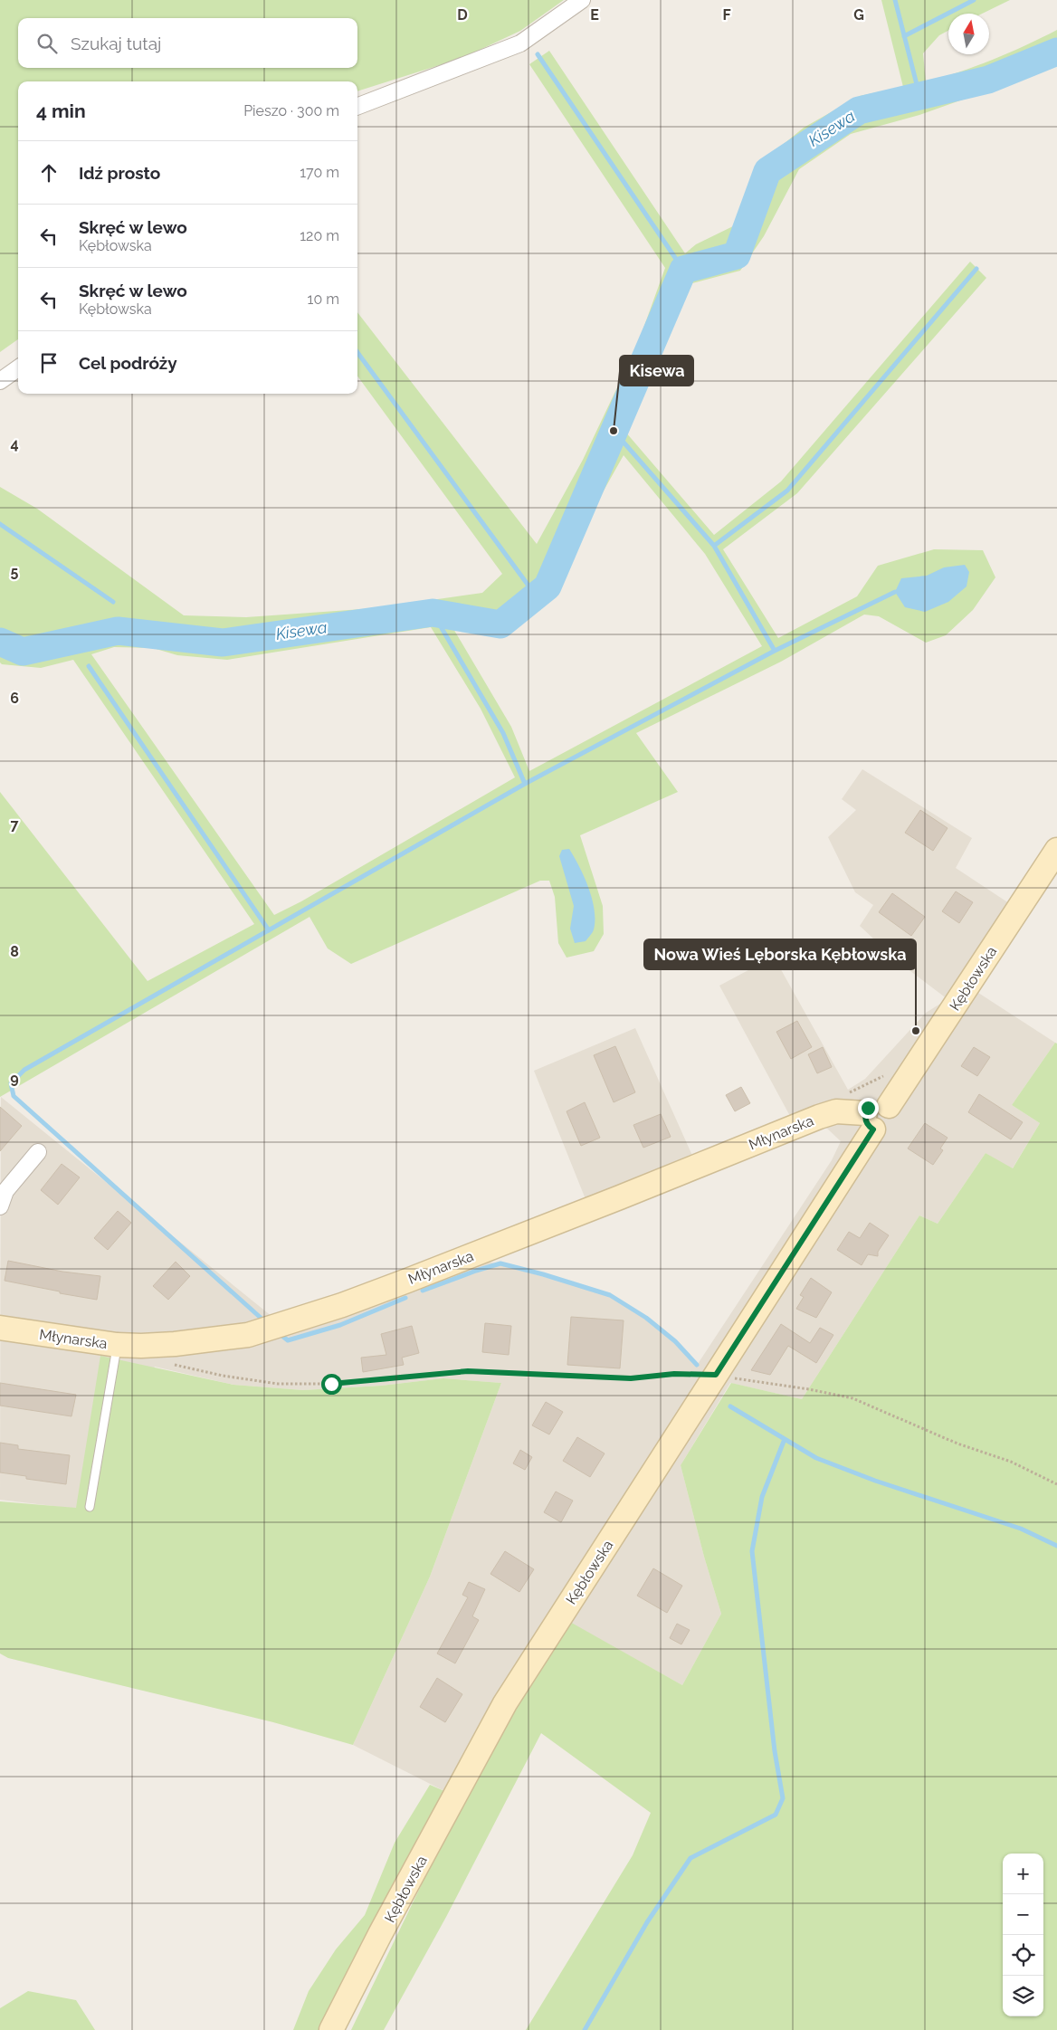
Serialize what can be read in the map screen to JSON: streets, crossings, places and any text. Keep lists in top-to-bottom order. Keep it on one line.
{"streets":{"street":["Kębłowska","Młynarska"]},"crossings":[["Kębłowska","Młynarska"]],"water":["Kisewa"],"places":["Kisewa","Nowa Wieś Lęborska Kębłowska"],"north":"top","page":{"search":"Szukaj tutaj","heading":["4 min","Pieszo · 300 m"],"list":[["Idź prosto","170 m"],["Skręć w lewo","Kębłowska","120 m"],["Skręć w lewo","Kębłowska","10 m"],"Cel podróży"],"map_buttons":["+","−"]},"grid":{"columns":["D","E","F","G"],"rows":["4","5","6","7","8","9"]}}
